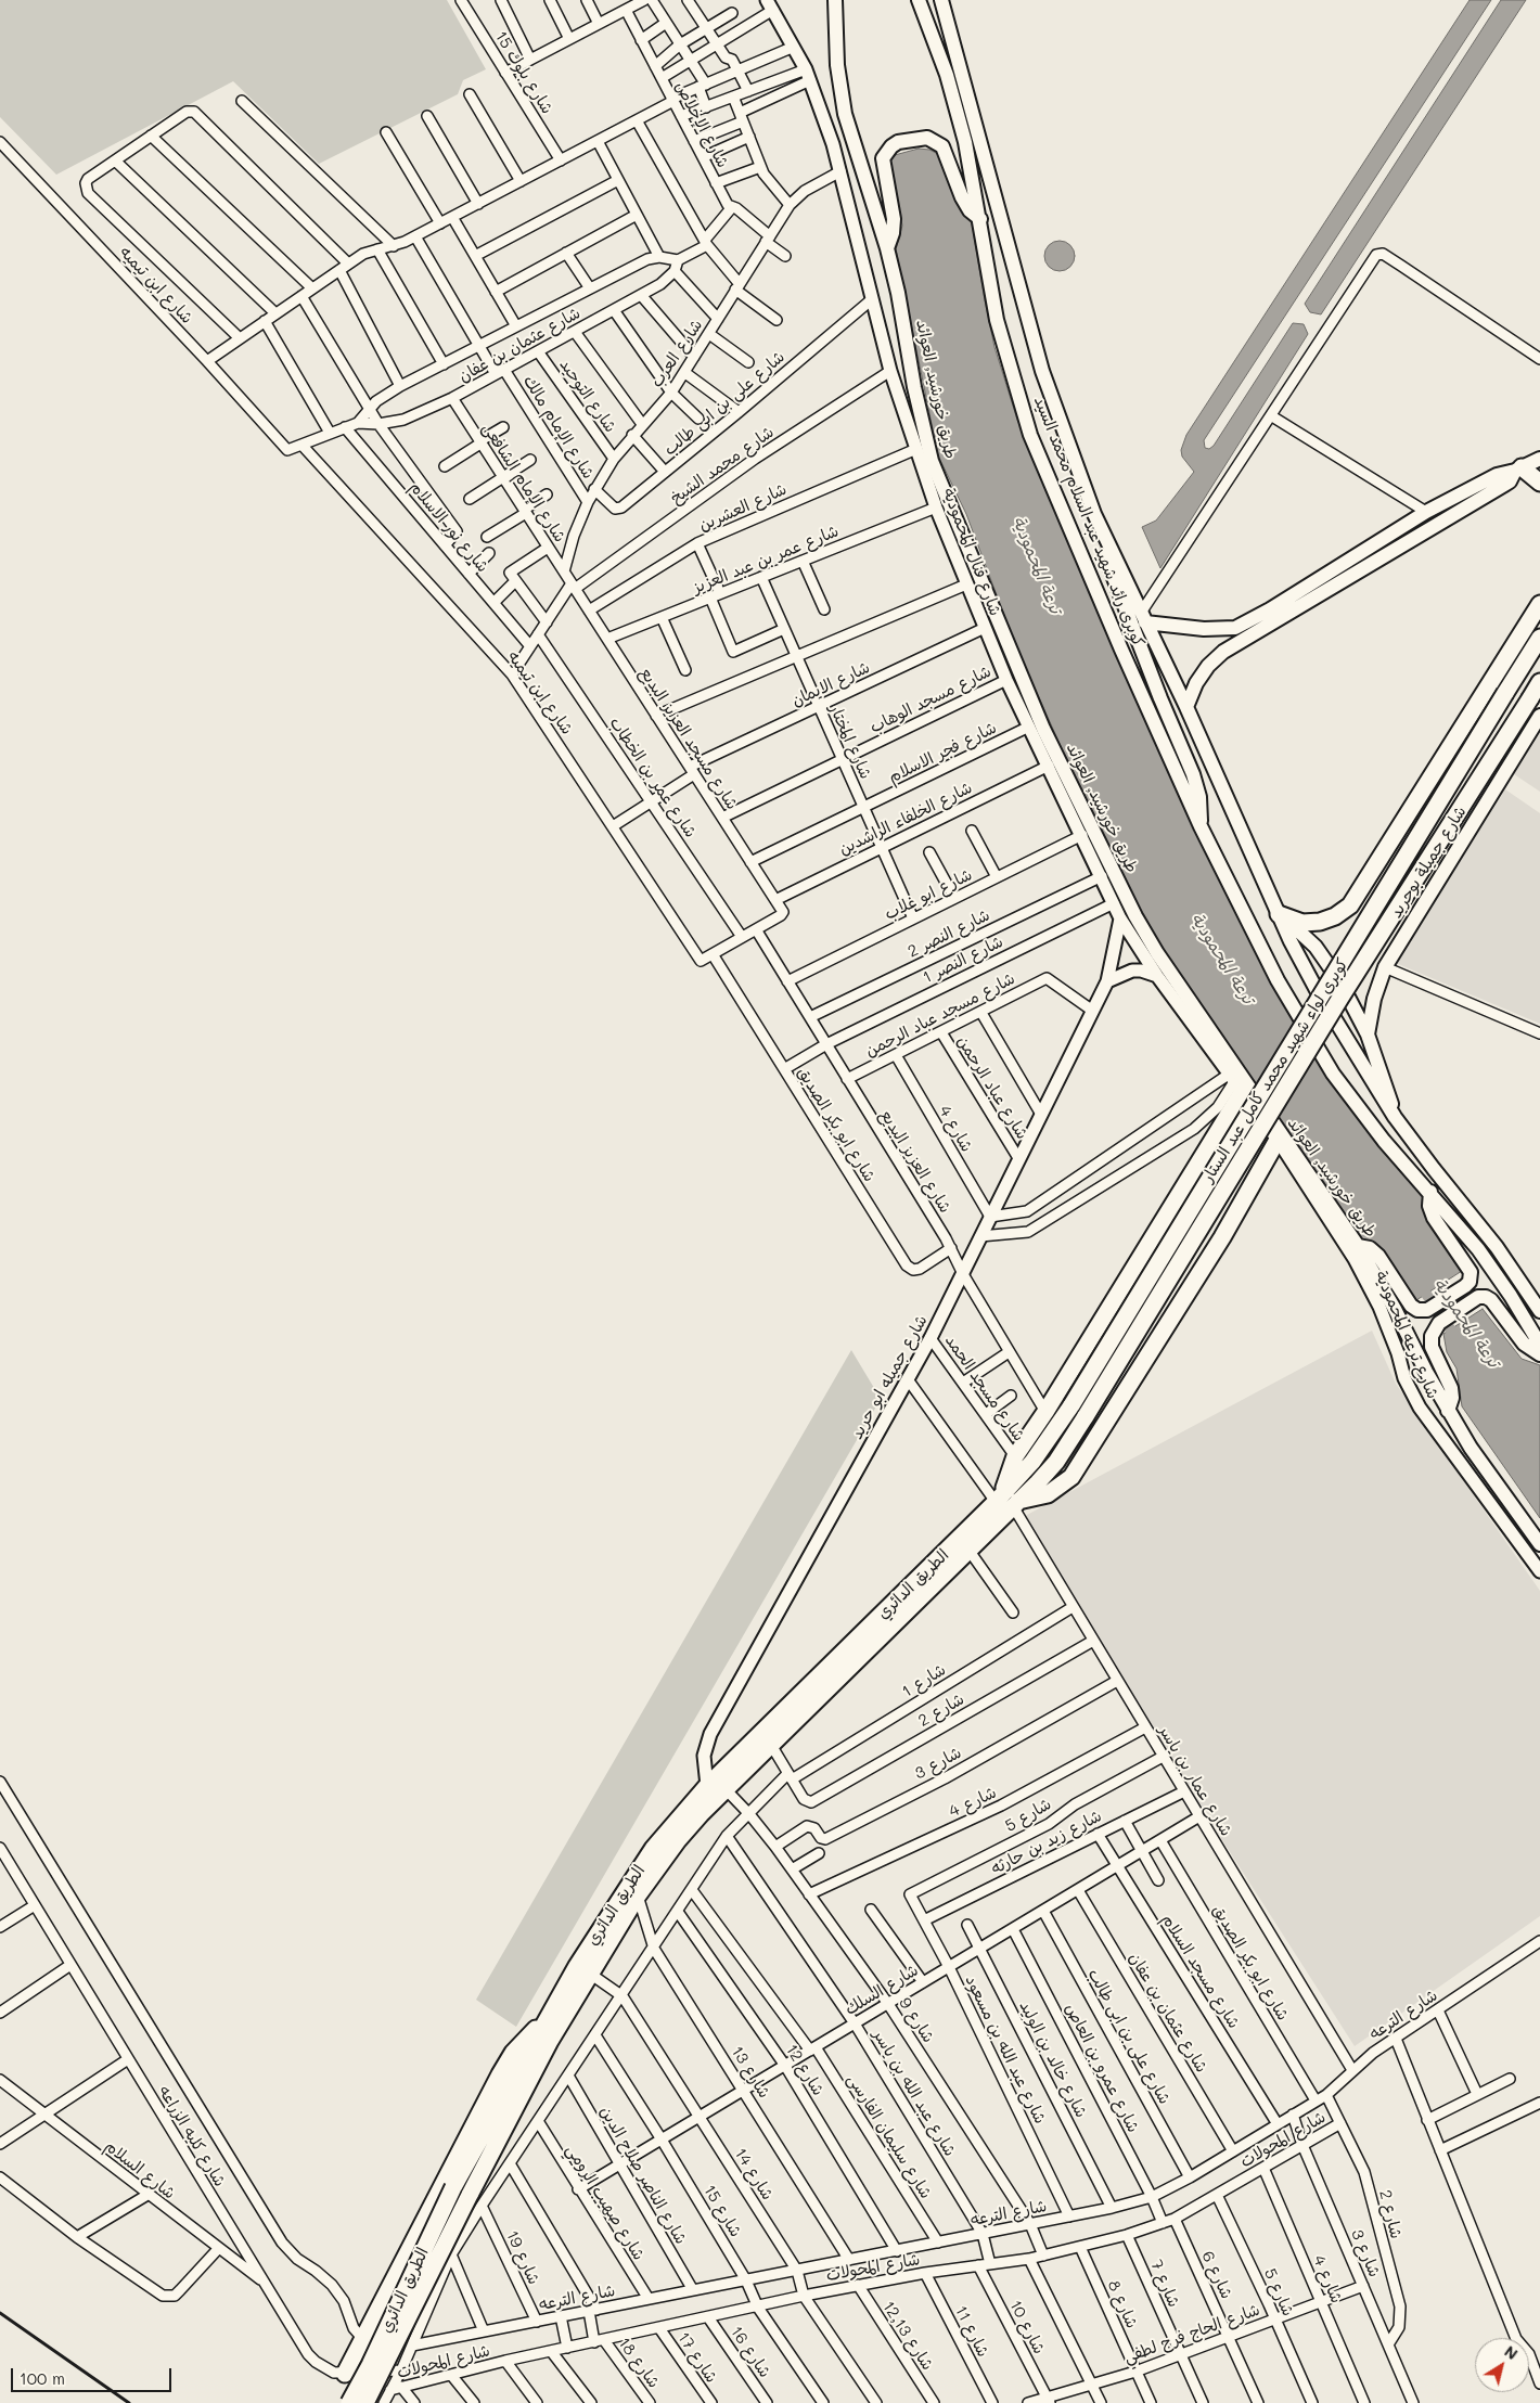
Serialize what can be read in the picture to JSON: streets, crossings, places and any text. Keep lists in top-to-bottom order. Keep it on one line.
{"streets":{"main road":["طريق خورشيد, العوائد","كوبرى رائد شهيد عبد السلام محمد السيد","شارع جميلة بوحريد","كوبرى لواء شهيد محمد كامل عبد الستار","الطريق الدائري"],"street":["شارع بلوك 15","شارع الإخلاص","شارع ابن تيميه","شارع عثمان بن عفان","شارع العرب","شارع التوحيد","شارع على بن ابى طالب","شارع الإمام مالك","شارع محمد الشيخ","شارع الإمام الشافعى","شارع العشرين","شارع نور الاسلام","شارع قنال المحمودية","شارع عمر بن عبد العزيز","شارع الايمان","شارع مسجد الوهاب","شارع مسجد العزيز البديع","شارع المختار","شارع فجر الاسلام","شارع عمر بن الخطاب","شارع الخلفاء الراشدين","شارع ابو غلاب","شارع النصر 2","شارع النصر 1","شارع مسجد عباد الرحمن","شارع عباد الرحمن","شارع ابو بكر الصديق","شارع 4","شارع العزيز البديع","شارع ترعه المحمودية","شارع جميله ابو حريد","شارع مسجد الحمد","شارع 1","شارع 2","شارع 3","شارع عمار بن ياسر","شارع 5","شارع زيد بن حارثه","شارع مسجد السلام","شارع السلك","شارع الترعه","شارع 9","شارع عبد الله بن مسعود","شارع خالد بن الوليد","شارع عمرو بن العاص","شارع 12","شارع 13","شارع عبد الله بن ياسر","شارع كليه الزراعه","شارع سليمان الفارسى","شارع المحولات","شارع السلام","شارع 14","شارع الناصر صلاح الدين","شارع صهيب الرومي","شارع 15","شارع 19","شارع 6","شارع 7","شارع 8","شارع 10","شارع 11","شارع الحاج فرج لطفي","شارع 12,13","شارع 16","شارع 17","شارع 18"]},"crossings":[["شارع الإخلاص","شارع العرب"],["شارع ابن تيميه","شارع عثمان بن عفان"],["شارع ابن تيميه","شارع الايمان"],["شارع ابن تيميه","شارع ابو بكر الصديق"],["شارع عثمان بن عفان","شارع التوحيد"],["شارع عثمان بن عفان","شارع الإمام مالك"],["شارع عثمان بن عفان","شارع الإمام الشافعى"],["شارع عثمان بن عفان","شارع نور الاسلام"],["شارع عثمان بن عفان","شارع السلك"],["شارع عثمان بن عفان","شارع الترعه"],["شارع العرب","شارع التوحيد"],["شارع العرب","شارع على بن ابى طالب"],["شارع العرب","شارع الإمام مالك"],["شارع العرب","شارع الإمام الشافعى"],["شارع العرب","شارع قنال المحمودية"],["شارع على بن ابى طالب","شارع قنال المحمودية"],["شارع على بن ابى طالب","شارع السلك"],["شارع على بن ابى طالب","شارع الترعه"],["شارع محمد الشيخ","شارع الإمام الشافعى"],["شارع محمد الشيخ","شارع قنال المحمودية"],["شارع محمد الشيخ","شارع مسجد العزيز البديع"],["شارع الإمام الشافعى","شارع مسجد العزيز البديع"],["شارع العشرين","شارع قنال المحمودية"],["شارع العشرين","شارع مسجد العزيز البديع"],["شارع قنال المحمودية","شارع عمر بن عبد العزيز"],["شارع قنال المحمودية","شارع الايمان"],["شارع قنال المحمودية","شارع مسجد الوهاب"],["شارع قنال المحمودية","شارع فجر الاسلام"],["شارع قنال المحمودية","شارع الخلفاء الراشدين"],["شارع قنال المحمودية","شارع ابو غلاب"],["شارع قنال المحمودية","شارع النصر 2"],["شارع قنال المحمودية","شارع النصر 1"],["شارع قنال المحمودية","شارع ترعه المحمودية"],["شارع قنال المحمودية","شارع جميله ابو حريد"],["شارع عمر بن عبد العزيز","شارع مسجد العزيز البديع"],["شارع عمر بن عبد العزيز","شارع المختار"],["شارع الايمان","شارع مسجد العزيز البديع"],["شارع الايمان","شارع المختار"],["شارع الايمان","شارع عمر بن الخطاب"],["شارع مسجد الوهاب","شارع مسجد العزيز البديع"],["شارع مسجد الوهاب","شارع المختار"],["شارع مسجد العزيز البديع","شارع فجر الاسلام"],["شارع مسجد العزيز البديع","شارع الخلفاء الراشدين"],["شارع مسجد العزيز البديع","شارع العزيز البديع"],["شارع المختار","شارع فجر الاسلام"],["شارع المختار","شارع الخلفاء الراشدين"],["شارع المختار","شارع ابو غلاب"],["شارع ابو غلاب","شارع العزيز البديع"],["شارع النصر 2","شارع العزيز البديع"],["شارع النصر 1","شارع ابو بكر الصديق"],["شارع النصر 1","شارع العزيز البديع"],["شارع مسجد عباد الرحمن","شارع عباد الرحمن"],["شارع مسجد عباد الرحمن","شارع 4"],["شارع مسجد عباد الرحمن","شارع العزيز البديع"],["شارع مسجد عباد الرحمن","شارع جميله ابو حريد"],["كوبرى لواء شهيد محمد كامل عبد الستار","الطريق الدائري"],["كوبرى لواء شهيد محمد كامل عبد الستار","شارع عمار بن ياسر"],["شارع عباد الرحمن","شارع جميله ابو حريد"],["شارع ابو بكر الصديق","شارع العزيز البديع"],["شارع ابو بكر الصديق","شارع السلك"],["شارع ابو بكر الصديق","شارع الترعه"],["شارع 4","شارع جميله ابو حريد"],["شارع 4","شارع عمار بن ياسر"],["شارع 4","شارع 9"],["شارع 4","شارع المحولات"],["شارع 4","شارع الحاج فرج لطفي"],["شارع العزيز البديع","شارع جميله ابو حريد"],["شارع ترعه المحمودية","شارع جميله ابو حريد"],["شارع جميله ابو حريد","شارع مسجد الحمد"],["شارع جميله ابو حريد","الطريق الدائري"],["شارع جميله ابو حريد","شارع عمار بن ياسر"],["الطريق الدائري","شارع 1"],["الطريق الدائري","شارع عمار بن ياسر"],["الطريق الدائري","شارع 9"],["الطريق الدائري","شارع 13"],["الطريق الدائري","شارع 14"],["الطريق الدائري","شارع 19"],["شارع 1","شارع 2"],["شارع 1","شارع عمار بن ياسر"],["شارع 1","شارع الترعه"],["شارع 1","شارع 9"],["شارع 1","شارع 12"],["شارع 1","شارع 13"],["شارع 1","شارع عبد الله بن ياسر"],["شارع 1","شارع كليه الزراعه"],["شارع 1","شارع سليمان الفارسى"],["شارع 1","شارع المحولات"],["شارع 1","شارع 14"],["شارع 1","شارع الناصر صلاح الدين"],["شارع 1","شارع صهيب الرومي"],["شارع 1","شارع 15"],["شارع 1","شارع 19"],["شارع 2","شارع 3"],["شارع 2","شارع عمار بن ياسر"],["شارع 2","شارع الترعه"],["شارع 2","شارع المحولات"],["شارع 3","شارع عمار بن ياسر"],["شارع 3","شارع الترعه"],["شارع 3","شارع 9"],["شارع 3","شارع المحولات"],["شارع 3","شارع الحاج فرج لطفي"],["شارع عمار بن ياسر","شارع 5"],["شارع عمار بن ياسر","شارع زيد بن حارثه"],["شارع عمار بن ياسر","شارع السلك"],["شارع عمار بن ياسر","شارع الترعه"],["شارع 5","شارع عبد الله بن مسعود"],["شارع 5","شارع المحولات"],["شارع 5","شارع الحاج فرج لطفي"],["شارع زيد بن حارثه","شارع مسجد السلام"],["شارع زيد بن حارثه","شارع عبد الله بن مسعود"],["شارع مسجد السلام","شارع السلك"],["شارع مسجد السلام","شارع الترعه"],["شارع السلك","شارع 9"],["شارع السلك","شارع عبد الله بن مسعود"],["شارع السلك","شارع خالد بن الوليد"],["شارع السلك","شارع عمرو بن العاص"],["شارع السلك","شارع 12"],["شارع السلك","شارع 13"],["شارع السلك","شارع عبد الله بن ياسر"],["شارع السلك","شارع سليمان الفارسى"],["شارع السلك","شارع 14"],["شارع السلك","شارع الناصر صلاح الدين"],["شارع السلك","شارع صهيب الرومي"],["شارع السلك","شارع 15"],["شارع الترعه","شارع 9"],["شارع الترعه","شارع عبد الله بن مسعود"],["شارع الترعه","شارع خالد بن الوليد"],["شارع الترعه","شارع عمرو بن العاص"],["شارع الترعه","شارع 12"],["شارع الترعه","شارع 13"],["شارع الترعه","شارع عبد الله بن ياسر"],["شارع الترعه","شارع سليمان الفارسى"],["شارع الترعه","شارع 14"],["شارع الترعه","شارع الناصر صلاح الدين"],["شارع الترعه","شارع صهيب الرومي"],["شارع الترعه","شارع 15"],["شارع الترعه","شارع 19"],["شارع 9","شارع المحولات"],["شارع عمرو بن العاص","شارع المحولات"],["شارع عبد الله بن ياسر","شارع المحولات"],["شارع كليه الزراعه","شارع السلام"],["شارع المحولات","شارع 14"],["شارع المحولات","شارع 15"],["شارع المحولات","شارع 6"],["شارع المحولات","شارع 7"],["شارع المحولات","شارع 8"],["شارع المحولات","شارع 10"],["شارع المحولات","شارع 11"],["شارع المحولات","شارع 12,13"],["شارع المحولات","شارع 16"],["شارع المحولات","شارع 17"],["شارع المحولات","شارع 18"],["شارع 6","شارع الحاج فرج لطفي"],["شارع 7","شارع الحاج فرج لطفي"],["شارع 8","شارع الحاج فرج لطفي"],["شارع 10","شارع الحاج فرج لطفي"]],"water":["ترعة المحمودية"],"scale_bar":"100 m","north":"top right"}
